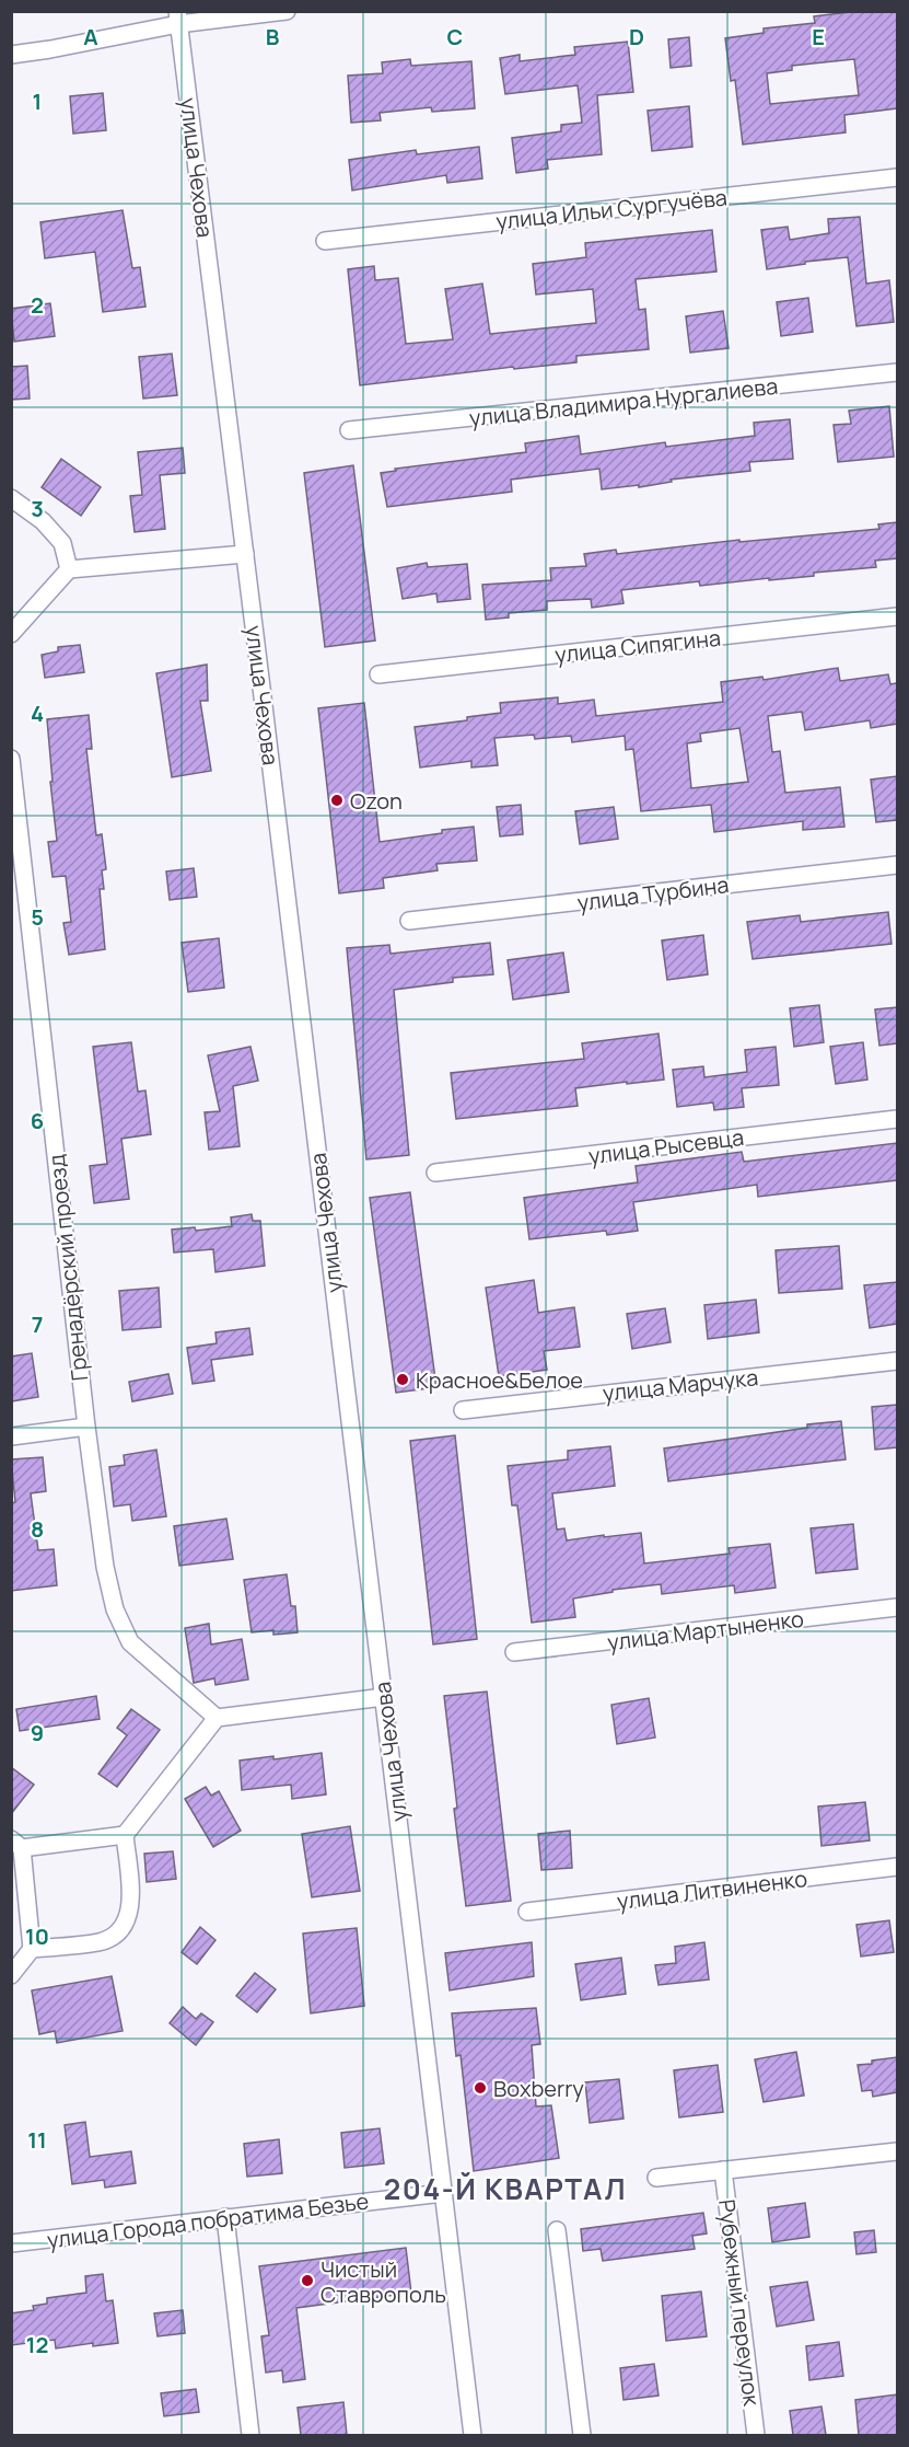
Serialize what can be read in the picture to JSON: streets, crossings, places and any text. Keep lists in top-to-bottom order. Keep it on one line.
{"streets":{"street":["улица Чехова","улица Ильи Сургучёва","улица Владимира Нургалиева","улица Сипягина","улица Турбина","улица Рысевца","Гренадёрский проезд","улица Марчука","улица Мартыненко","улица Литвиненко","улица Города побратима Безье","Рубежный переулок"]},"crossings":[["улица Чехова","улица Города побратима Безье"]],"districts":["204-Й КВАРТАЛ"],"places":["Ozon","Красное&Белое","Boxberry","Чистый Ставрополь"],"grid":{"columns":["A","B","C","D","E"],"rows":["1","2","3","4","5","6","7","8","9","10","11","12"]}}
